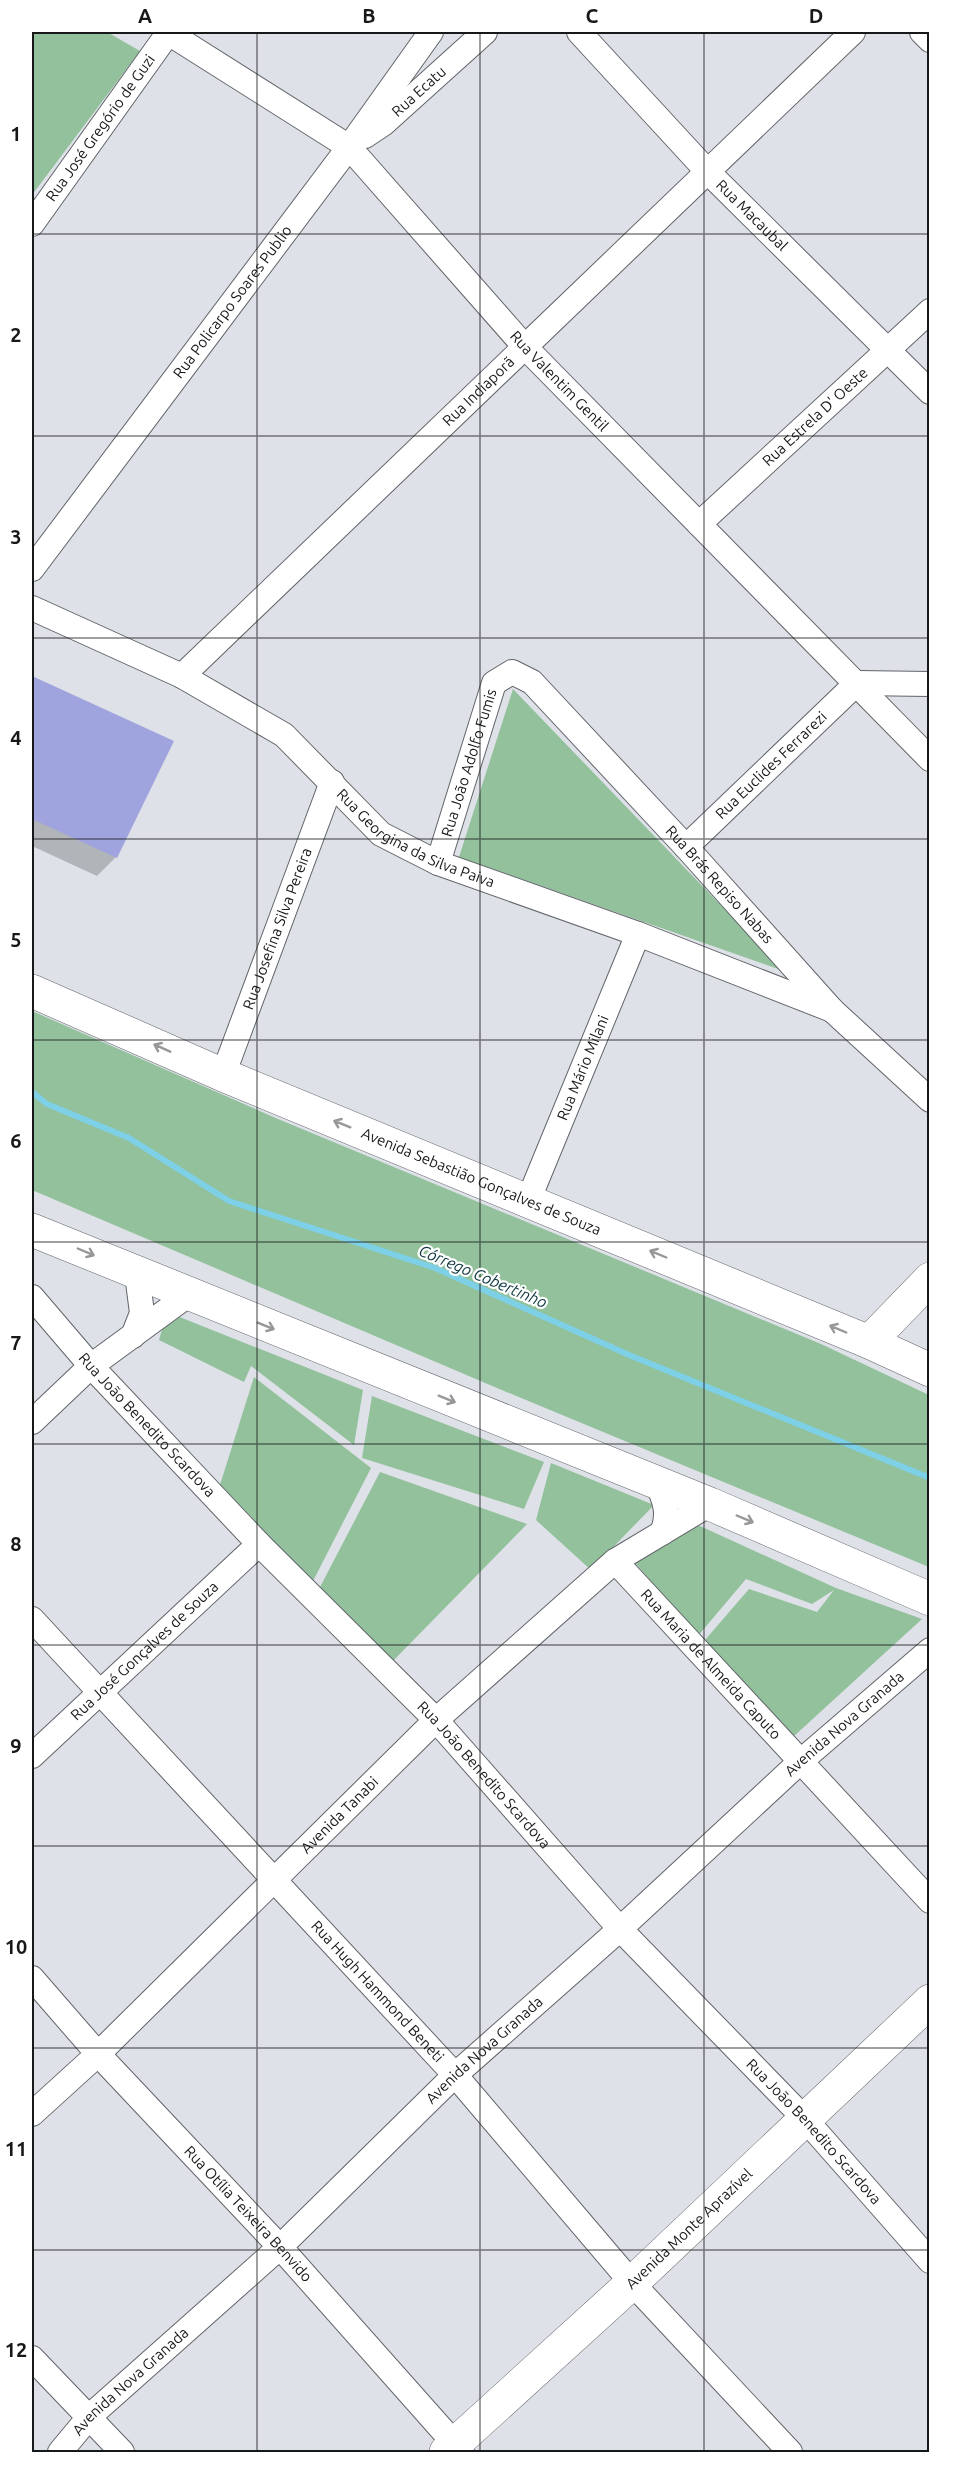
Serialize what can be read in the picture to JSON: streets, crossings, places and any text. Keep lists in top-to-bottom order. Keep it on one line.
{"streets":{"main road":["Avenida Sebastião Gonçalves de Souza","Avenida Monte Aprazível"],"street":["Rua Ecatu","Rua José Gregório de Guzi","Rua Macaubal","Rua Policarpo Soares Publio","Rua Valentim Gentil","Rua Indiaporã","Rua Estrela D' Oeste","Rua João Adolfo Fumis","Rua Euclides Ferrarezi","Rua Georgina da Silva Paiva","Rua Brás Repiso Nabas","Rua Josefina Silva Pereira","Rua Mário Milani","Rua João Benedito Scardova","Rua José Gonçalves de Souza","Rua Maria de Almeida Caputo","Avenida Nova Granada","Avenida Tanabi","Rua Hugh Hammond Beneti","Rua Otília Teixeira Benvido"]},"crossings":[["Rua Ecatu","Rua Policarpo Soares Publio"],["Rua Ecatu","Rua Valentim Gentil"],["Rua José Gregório de Guzi","Rua Valentim Gentil"],["Rua Macaubal","Rua Indiaporã"],["Rua Macaubal","Rua Estrela D' Oeste"],["Rua Policarpo Soares Publio","Rua Valentim Gentil"],["Rua Valentim Gentil","Rua Indiaporã"],["Rua Valentim Gentil","Rua Estrela D' Oeste"],["Rua Valentim Gentil","Rua Euclides Ferrarezi"],["Rua Indiaporã","Rua Georgina da Silva Paiva"],["Rua João Adolfo Fumis","Rua Georgina da Silva Paiva"],["Rua João Adolfo Fumis","Rua Brás Repiso Nabas"],["Rua Euclides Ferrarezi","Rua Brás Repiso Nabas"],["Rua Georgina da Silva Paiva","Rua Brás Repiso Nabas"],["Rua Georgina da Silva Paiva","Rua Josefina Silva Pereira"],["Rua Georgina da Silva Paiva","Rua Mário Milani"],["Rua Josefina Silva Pereira","Avenida Sebastião Gonçalves de Souza"],["Rua Mário Milani","Avenida Sebastião Gonçalves de Souza"],["Rua João Benedito Scardova","Rua José Gonçalves de Souza"],["Rua João Benedito Scardova","Avenida Nova Granada"],["Rua João Benedito Scardova","Avenida Tanabi"],["Rua João Benedito Scardova","Avenida Monte Aprazível"],["Rua José Gonçalves de Souza","Rua Hugh Hammond Beneti"],["Rua Maria de Almeida Caputo","Avenida Nova Granada"],["Rua Maria de Almeida Caputo","Avenida Tanabi"],["Avenida Nova Granada","Rua Hugh Hammond Beneti"],["Avenida Nova Granada","Rua Otília Teixeira Benvido"],["Avenida Tanabi","Rua Hugh Hammond Beneti"],["Avenida Tanabi","Rua Otília Teixeira Benvido"],["Rua Hugh Hammond Beneti","Avenida Monte Aprazível"],["Rua Otília Teixeira Benvido","Avenida Monte Aprazível"]],"water":["Córrego Cobertinho"],"grid":{"columns":["A","B","C","D"],"rows":["1","2","3","4","5","6","7","8","9","10","11","12"]}}
